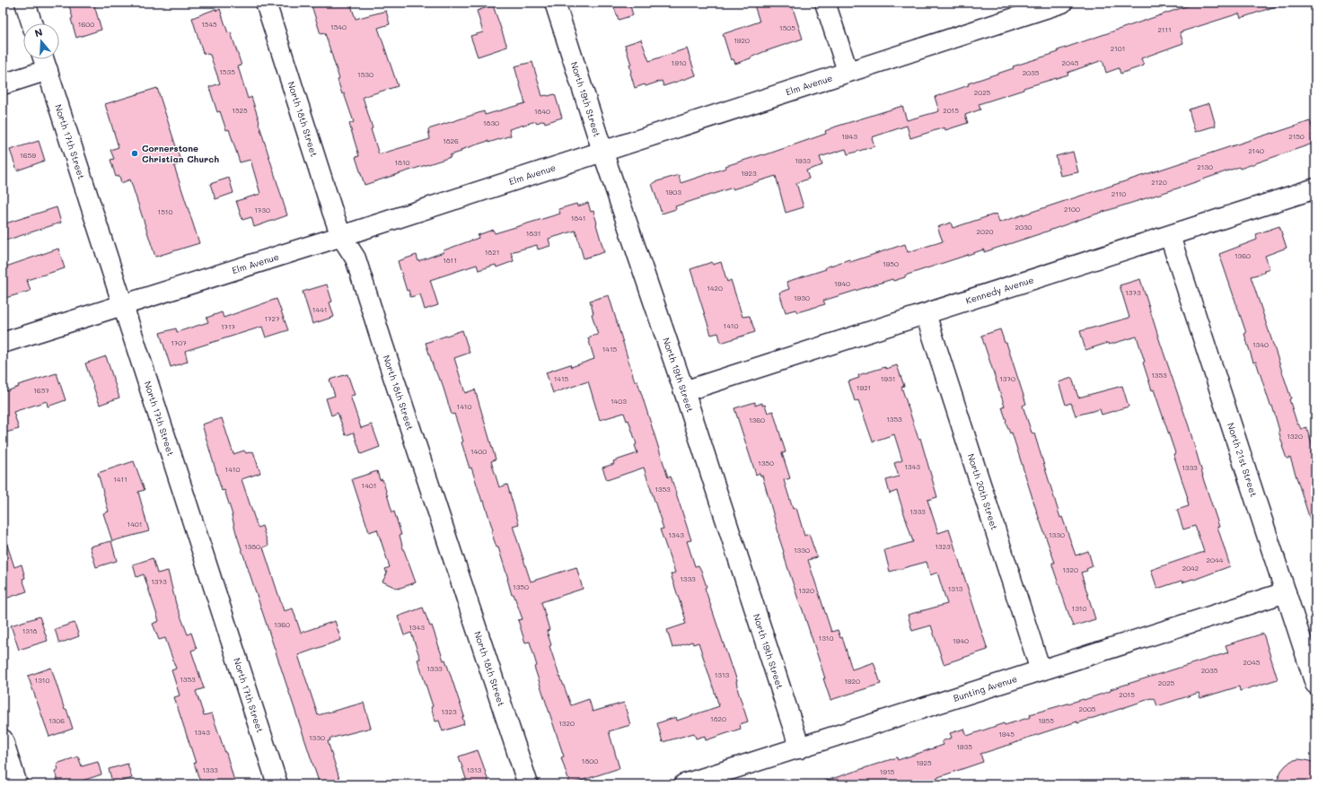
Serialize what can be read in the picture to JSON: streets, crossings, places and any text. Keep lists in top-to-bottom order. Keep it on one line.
{"streets":{"street":["Elm Avenue","North 19th Street","North 18th Street","North 17th Street","Kennedy Avenue","North 21st Street","North 20th Street","Bunting Avenue"]},"crossings":[["Elm Avenue","North 19th Street"],["Elm Avenue","North 18th Street"],["Elm Avenue","North 17th Street"],["North 19th Street","Kennedy Avenue"],["North 19th Street","Bunting Avenue"],["Kennedy Avenue","North 21st Street"],["Kennedy Avenue","North 20th Street"],["North 21st Street","Bunting Avenue"],["North 20th Street","Bunting Avenue"]],"places":["Cornerstone Christian Church"],"house_numbers":["1600","1545","1540","1505","2111","1920","2101","1910","2045","1535","2035","1530","2025","1525","2015","1840","1830","1943","2150","1826","2140","1659","1933","1810","2130","1923","2120","1903","2110","2100","1730","1510","1841","2030","2020","1831","1821","1360","1811","1950","1940","1420","1373","1930","1441","1727","1410","1717","1707","1340","1415","1353","1415","1931","1370","1921","1657","1403","1410","1353","1360","1320","1400","1350","1343","1333","1410","1411","1401","1353","1333","1401","1343","1330","1380","1323","1330","2044","2042","1320","1333","1373","1350","1313","1320","1310","1360","1343","1318","1310","1940","2045","1333","2035","1313","1353","1310","1920","2025","2015","2005","1323","1820","1306","1955","1320","1343","1945","1330","1935","1800","1925","1333","1313","1915"],"north":"top"}
